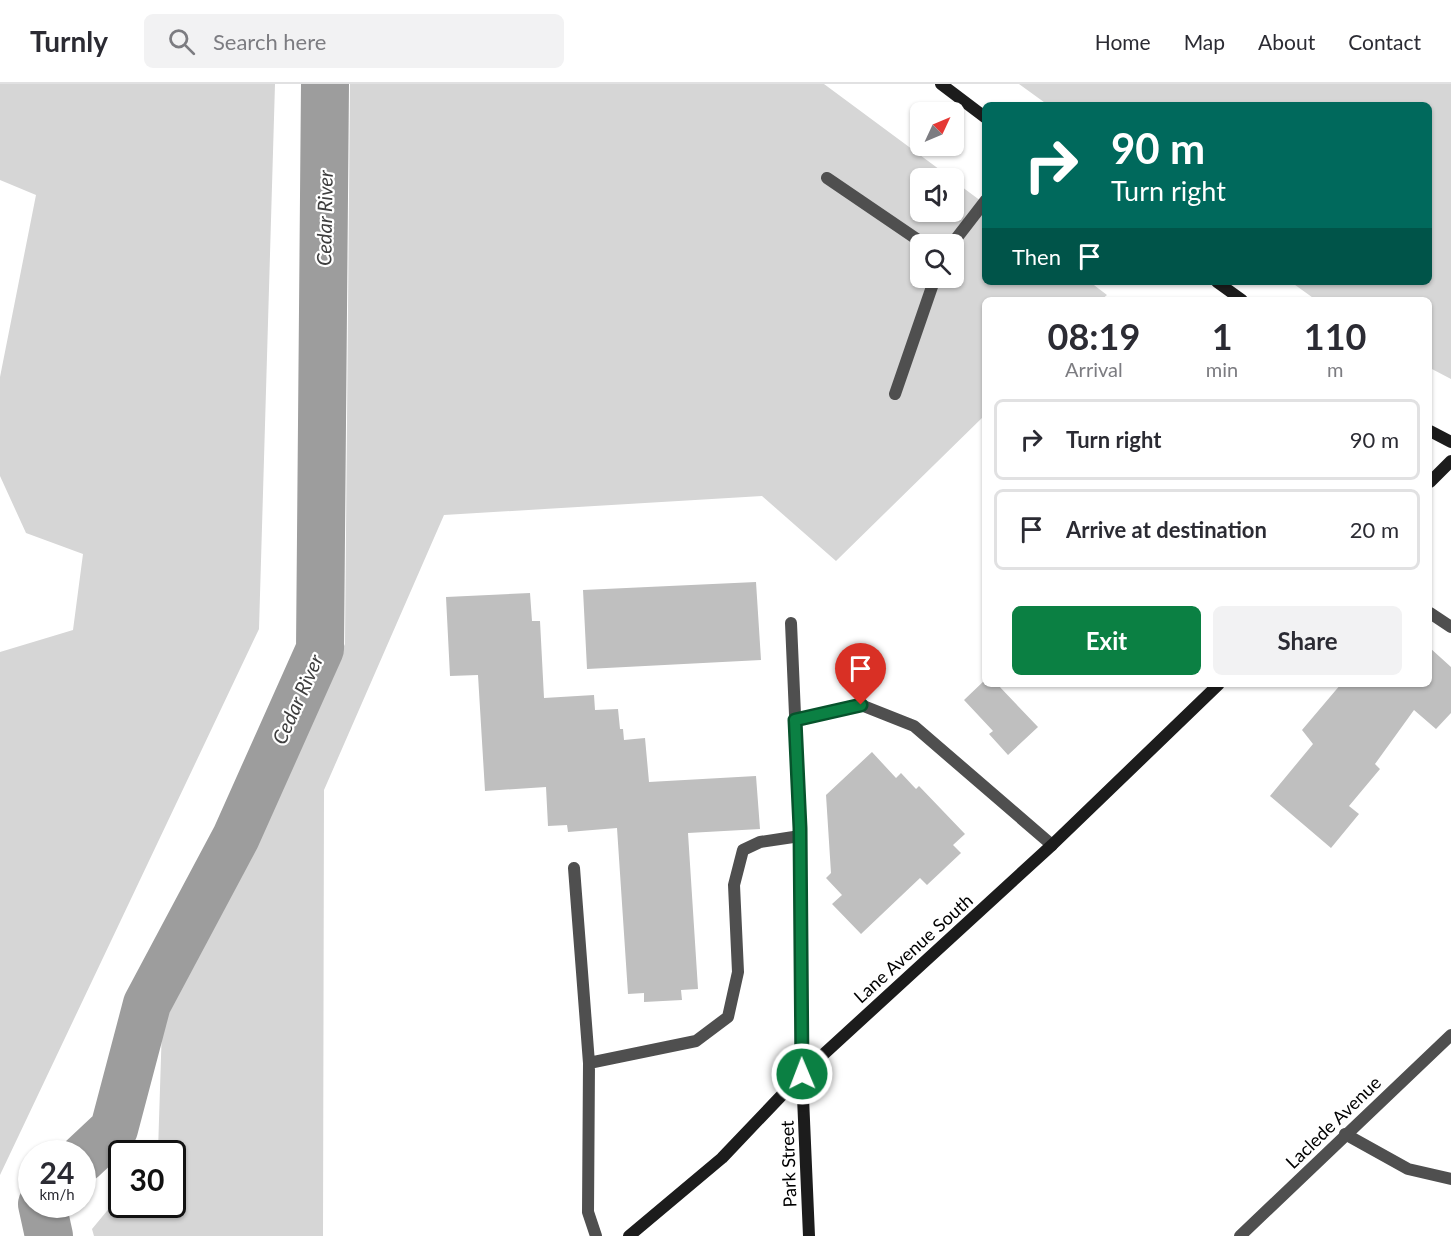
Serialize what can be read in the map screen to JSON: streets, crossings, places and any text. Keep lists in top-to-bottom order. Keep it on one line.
{"streets":{"main road":["Lane Avenue South","Park Street"],"street":["Laclede Avenue"]},"crossings":[["Lane Avenue South","Park Street"]],"water":["Cedar River"],"north":"top right","page":{"header":"Turnly","search":"Search here","nav":["Home","Map","About","Contact"],"turn":["90 m","Turn right"],"then":"Then","eta":["08:19","Arrival","1","min","110","m"],"list":[{"name":"Turn right","value":"90 m"},{"name":"Arrive at destination","value":"20 m"}],"buttons":["Exit","Share"],"speed":"24 km/h","limit":"30"}}
